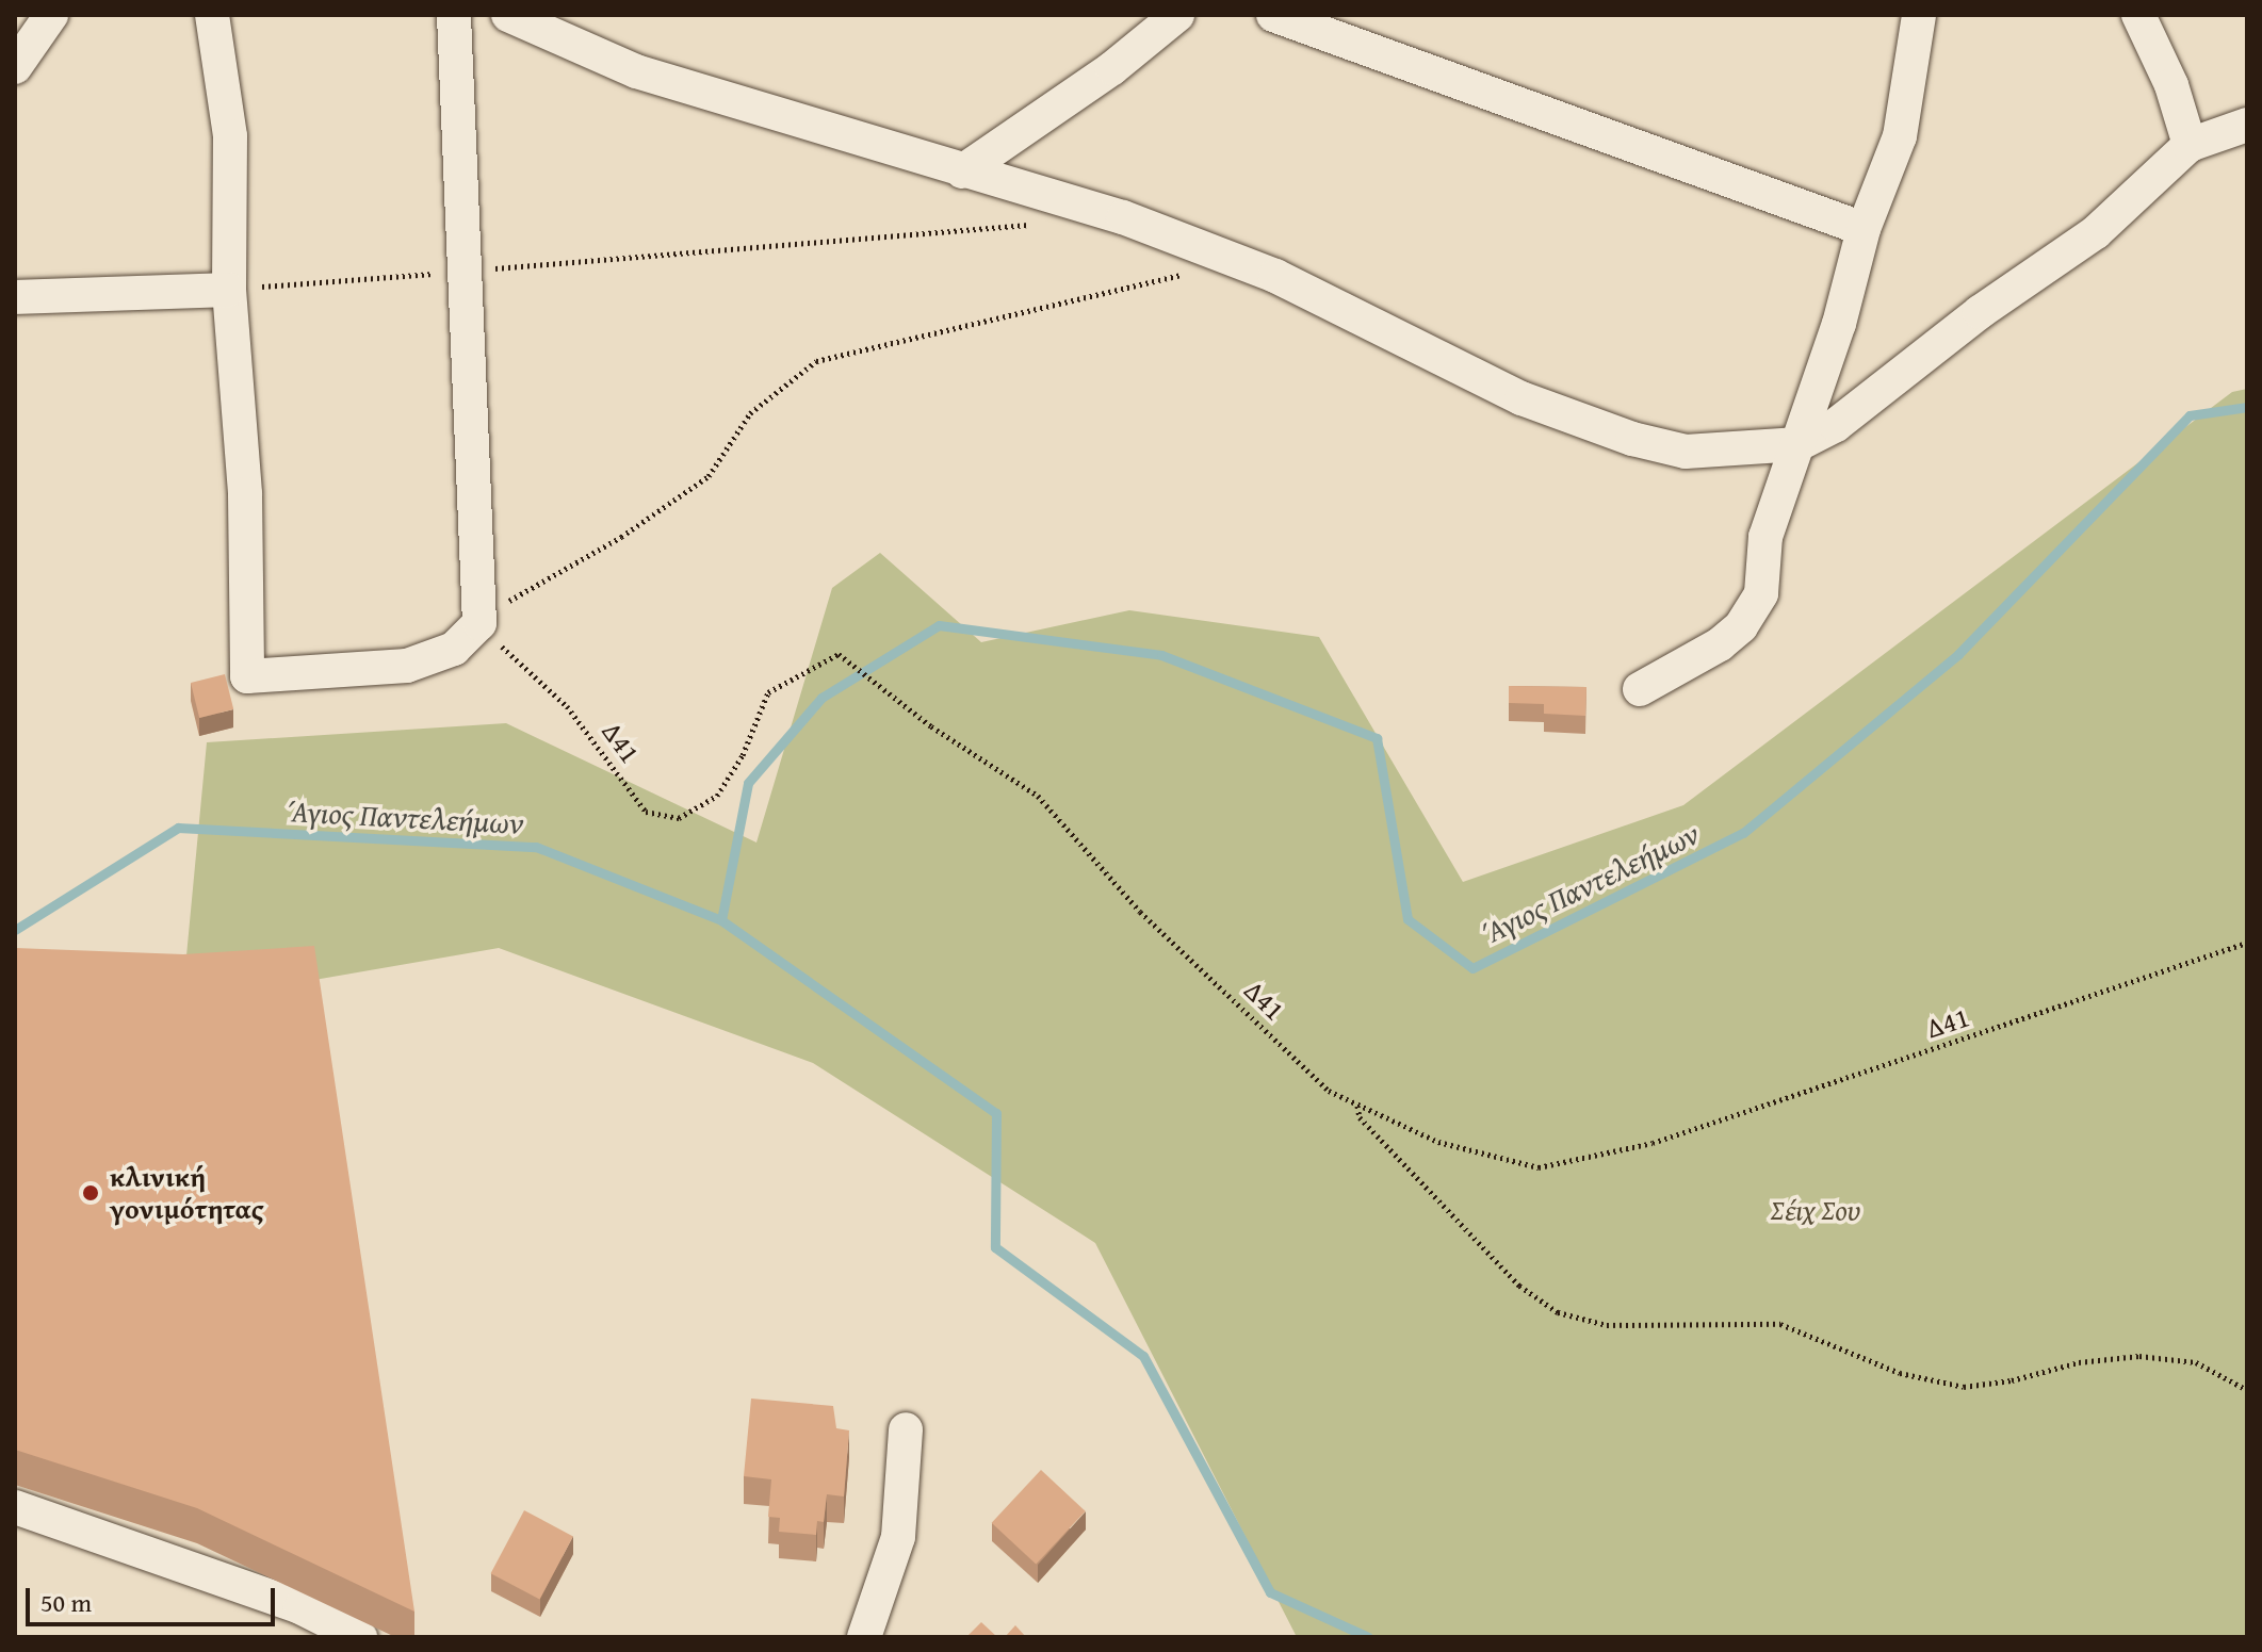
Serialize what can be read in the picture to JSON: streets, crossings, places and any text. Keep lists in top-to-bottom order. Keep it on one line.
{"streets":{"path":["Δ41"]},"water":["Άγιος Παντελεήμων"],"parks":["Σέιχ Σου"],"places":["κλινική γονιμότητας"],"scale_bar":"50 m"}
